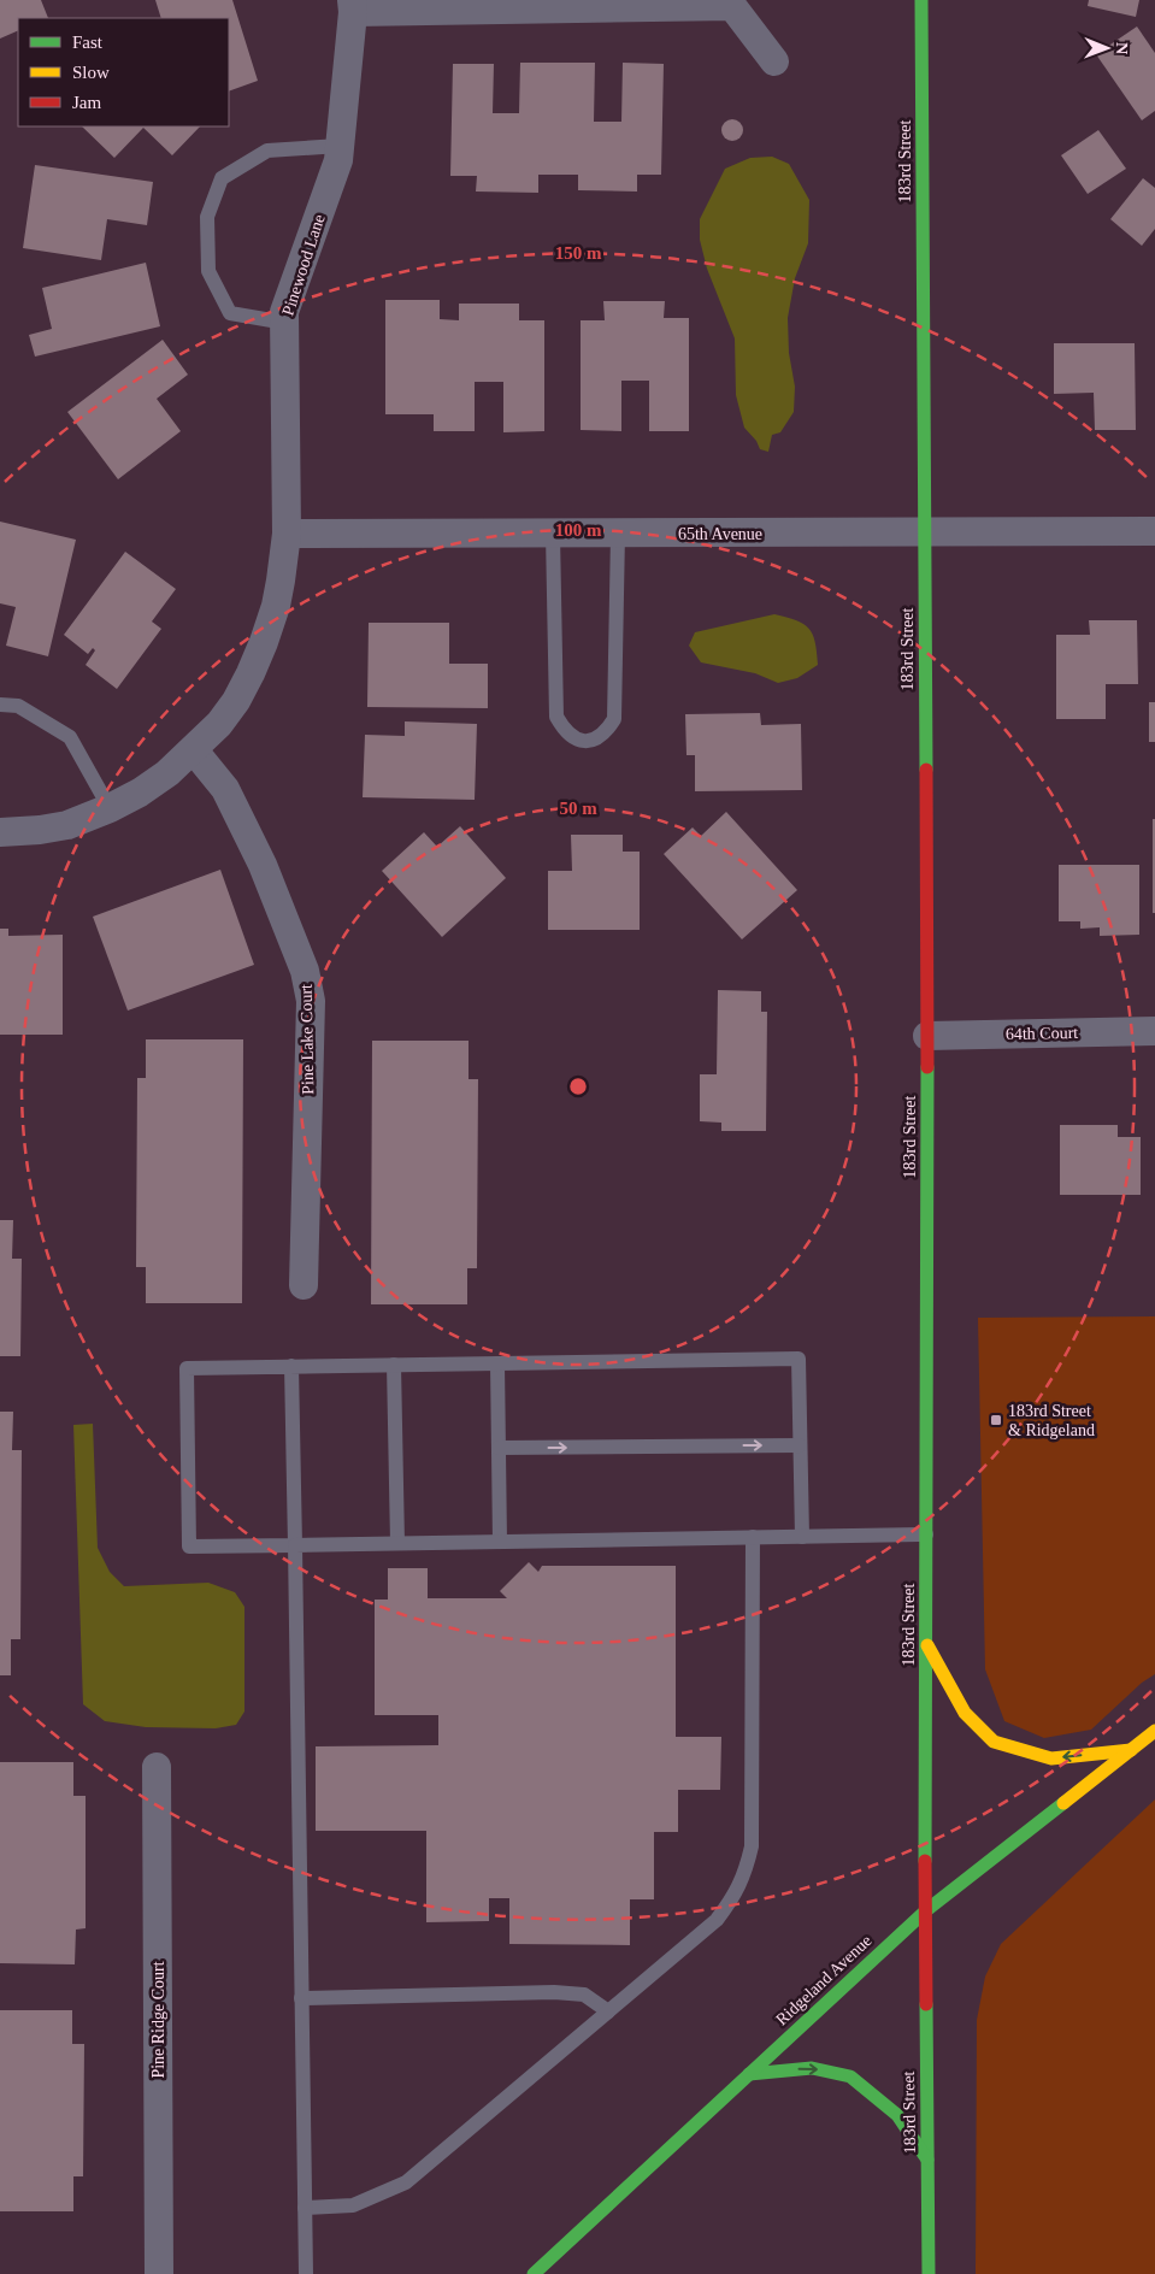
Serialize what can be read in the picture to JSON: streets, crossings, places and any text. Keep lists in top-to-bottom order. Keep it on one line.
{"streets":{"street":["183rd Street","Pinewood Lane","65th Avenue","64th Court","Pine Lake Court","Ridgeland Avenue","Pine Ridge Court"]},"crossings":[["183rd Street","65th Avenue"],["183rd Street","64th Court"],["183rd Street","Ridgeland Avenue"],["Pinewood Lane","65th Avenue"],["Pinewood Lane","Pine Lake Court"]],"places":{"transit":["183rd Street & Ridgeland"]},"legend":["Fast","Slow","Jam"],"north":"right","rings":["150 m","100 m","50 m"]}
